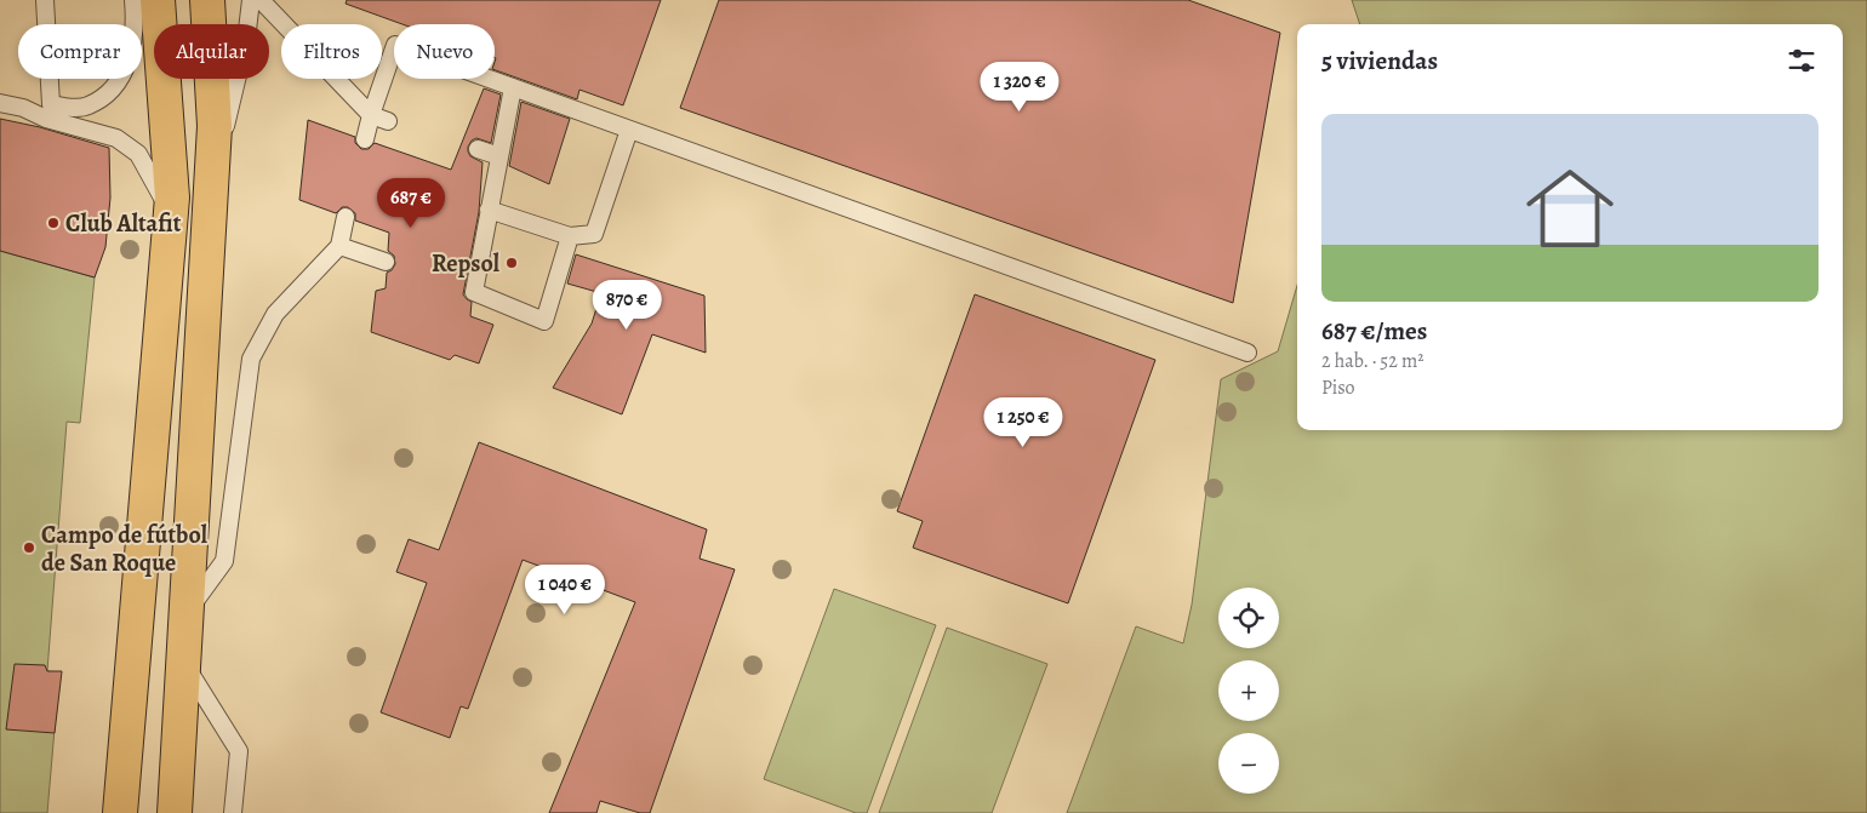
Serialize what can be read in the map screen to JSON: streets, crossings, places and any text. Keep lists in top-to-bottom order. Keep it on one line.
{"places":["Club Altafit","Repsol","Campo de fútbol de San Roque"],"page":{"chip":["Comprar","Alquilar","Filtros","Nuevo"],"heading":"5 viviendas","price":["1 320 €","687 €","870 €","1 250 €","1 040 €"],"list":[{"name":"687 €/mes","note":"2 hab. · 52 m² · Piso"}],"map_buttons":["+","−"]}}
